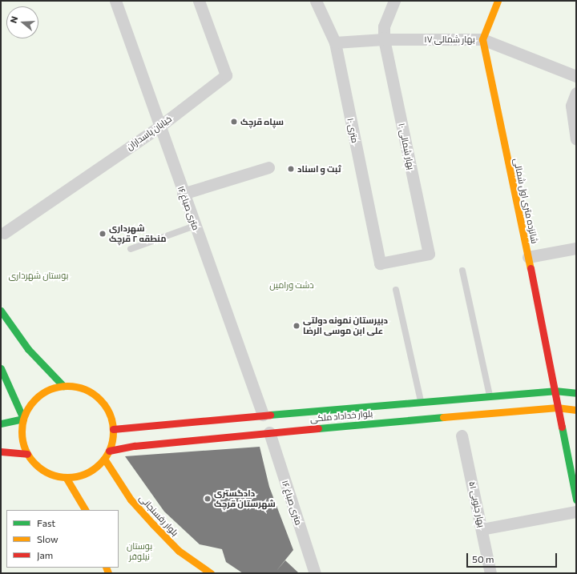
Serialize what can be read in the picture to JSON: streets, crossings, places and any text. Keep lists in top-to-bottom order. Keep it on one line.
{"streets":{"street":["بهار شمالی ۱۷","۱۰ متری","خیابان پاسداران","بهار شمالی ۱۰","شانزده متری اول شمالی","۱۶ متری صباغ","بلوار خداداد ملکی","بهار جنوبی ۵۱","بلوار رفسنجانی"]},"crossings":[["بهار شمالی ۱۷","۱۰ متری"],["بهار شمالی ۱۷","بهار شمالی ۱۰"],["بهار شمالی ۱۷","شانزده متری اول شمالی"],["۱۰ متری","بهار شمالی ۱۰"],["خیابان پاسداران","۱۶ متری صباغ"],["شانزده متری اول شمالی","بلوار خداداد ملکی"],["۱۶ متری صباغ","بلوار خداداد ملکی"],["بلوار خداداد ملکی","بلوار رفسنجانی"]],"parks":["بوستان شهرداری","دشت ورامین","بوستان نیلوفر"],"places":["سپاه قرچک","ثبت و اسناد","شهرداری منطقه ۲ قرچک","دبیرستان نمونه دولتی علی ابن موسی الرضا","دادگستری شهرستان قرچک"],"legend":["Fast","Slow","Jam"],"scale_bar":"50 m","north":"left"}
